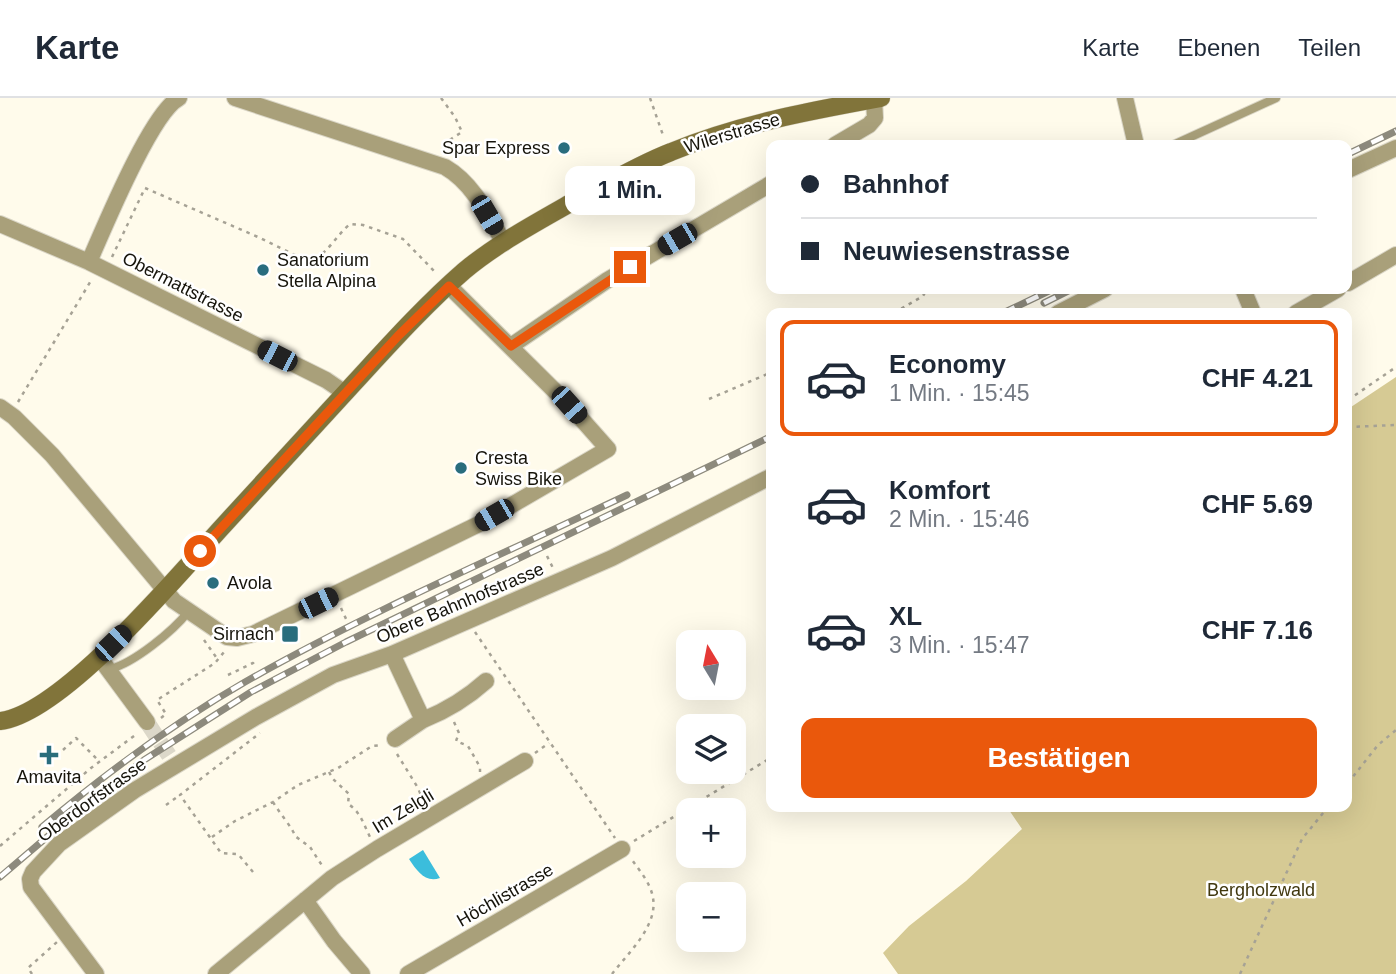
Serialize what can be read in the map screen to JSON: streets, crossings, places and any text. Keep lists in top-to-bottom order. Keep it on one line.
{"streets":{"main road":["Wilerstrasse"],"street":["Obermattstrasse","Obere Bahnhofstrasse","Oberdorfstrasse","Im Zelgli","Höchlistrasse"]},"crossings":[["Wilerstrasse","Obermattstrasse"],["Obere Bahnhofstrasse","Oberdorfstrasse"]],"parks":["Bergholzwald"],"places":{"other":["Spar Express","Sanatorium Stella Alpina","Cresta Swiss Bike","Avola"],"transit":["Sirnach"],"health":["Amavita"]},"north":"top","page":{"header":"Karte","nav":["Karte","Ebenen","Teilen"],"banner":["Bahnhof","Neuwiesenstrasse"],"bubble":"1 Min.","list":[{"name":"Economy","note":"1 Min. · 15:45","value":"CHF 4.21"},{"name":"Komfort","note":"2 Min. · 15:46","value":"CHF 5.69"},{"name":"XL","note":"3 Min. · 15:47","value":"CHF 7.16"}],"map_buttons":["+","−"],"buttons":"Bestätigen"}}
